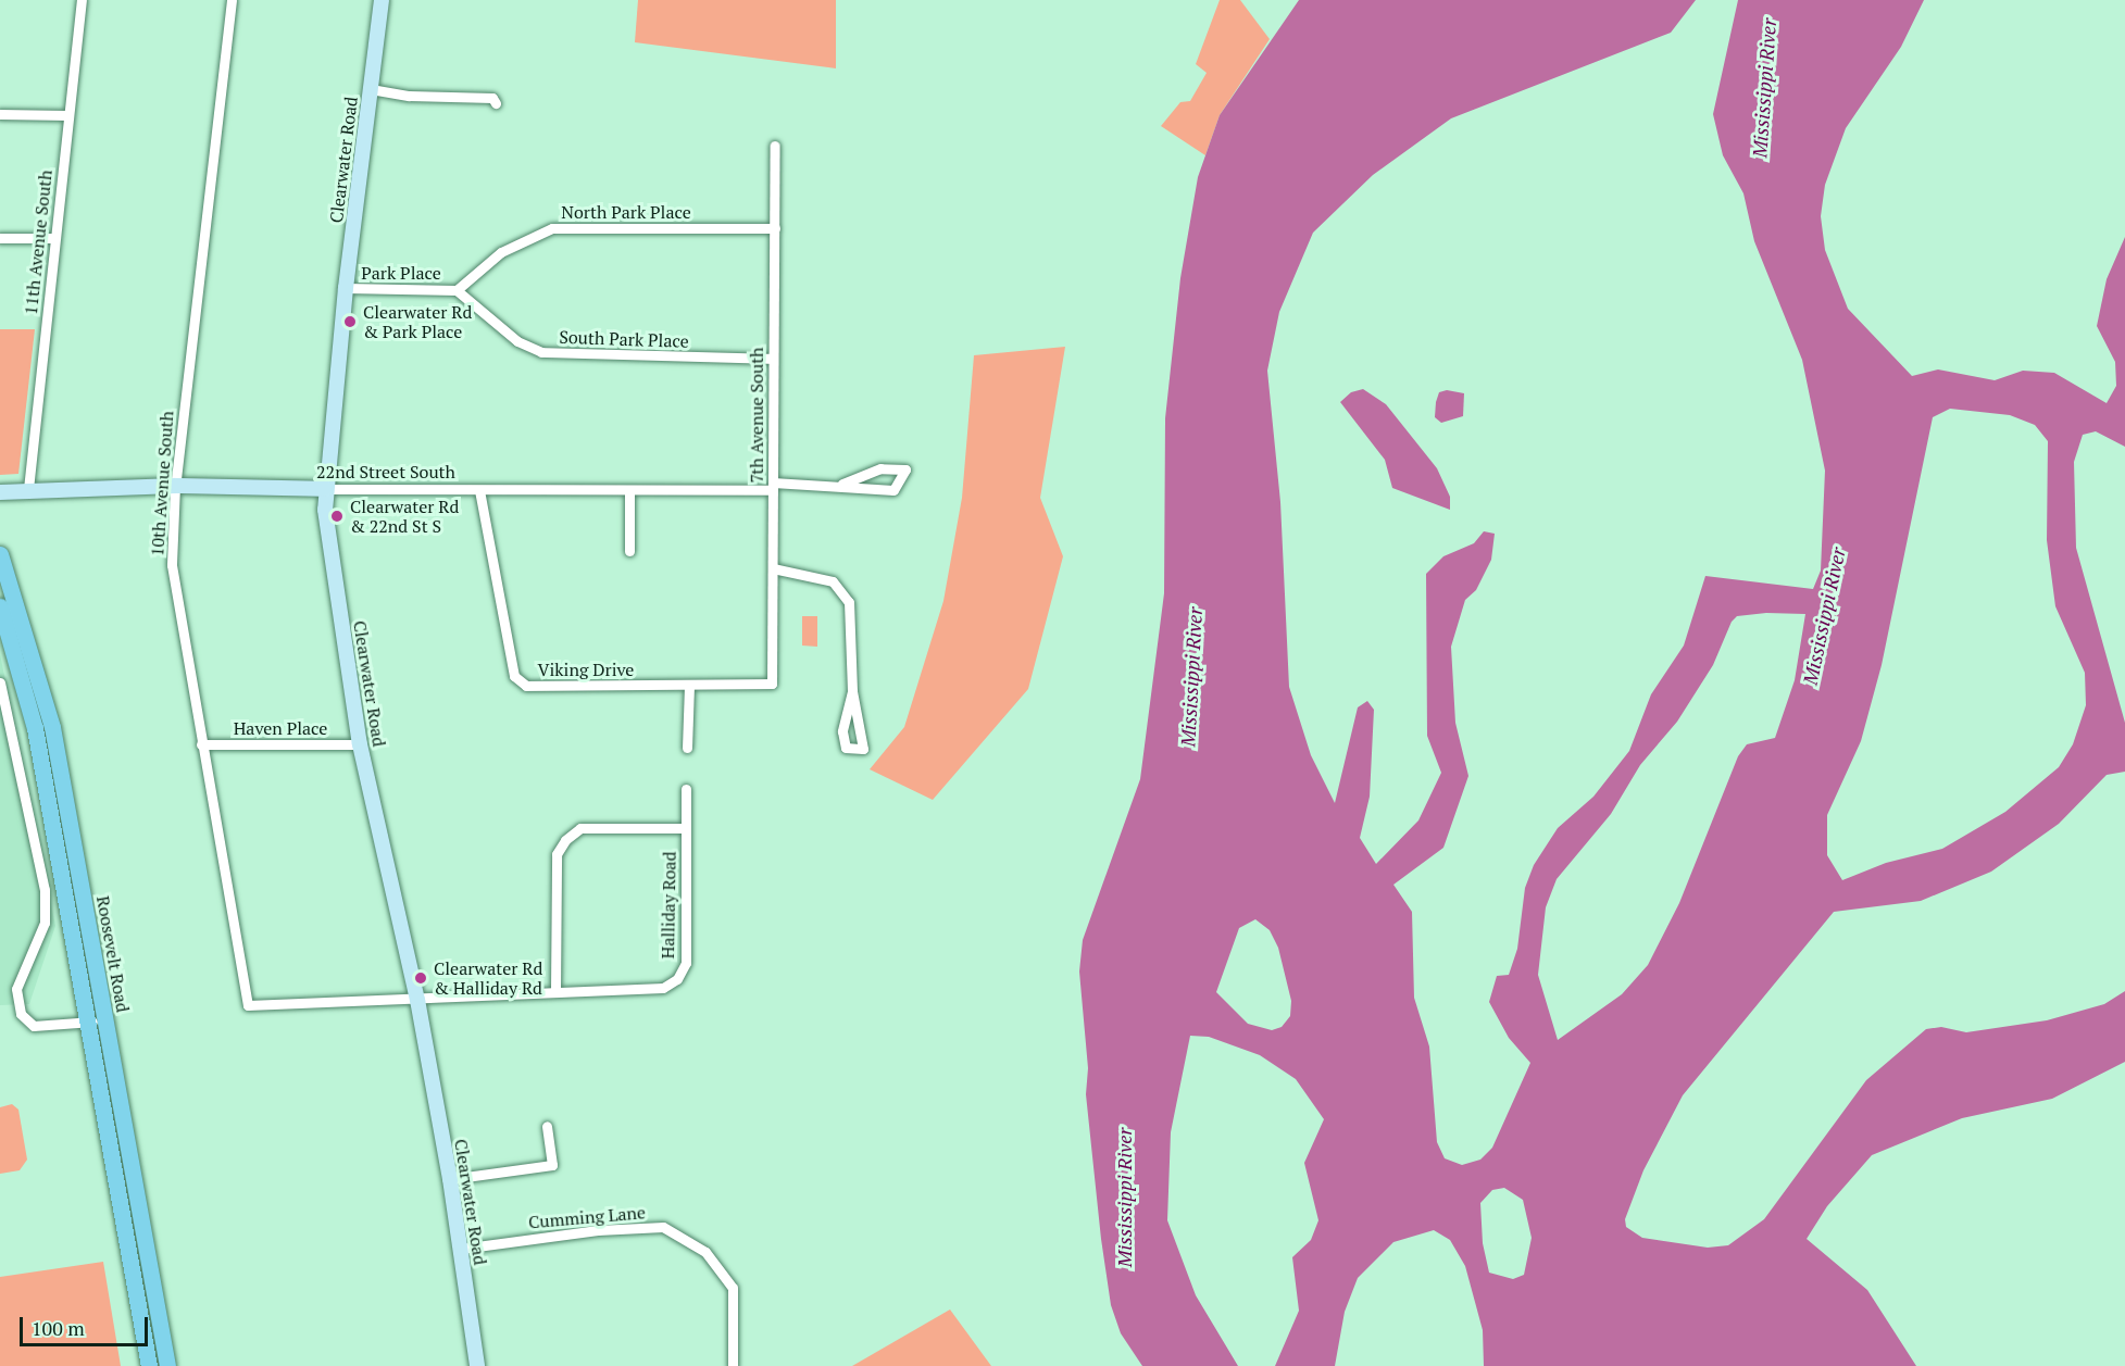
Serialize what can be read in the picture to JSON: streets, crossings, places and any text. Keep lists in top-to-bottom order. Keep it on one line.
{"streets":{"main road":["Roosevelt Road"],"street":["Clearwater Road","North Park Place","11th Avenue South","Park Place","South Park Place","7th Avenue South","22nd Street South","10th Avenue South","Viking Drive","Haven Place","Halliday Road","Cumming Lane"]},"crossings":[["Clearwater Road","Park Place"],["Clearwater Road","22nd Street South"],["Clearwater Road","Haven Place"],["Clearwater Road","Halliday Road"],["Clearwater Road","Cumming Lane"],["North Park Place","Park Place"],["North Park Place","South Park Place"],["North Park Place","7th Avenue South"],["11th Avenue South","22nd Street South"],["Park Place","South Park Place"],["South Park Place","7th Avenue South"],["7th Avenue South","22nd Street South"],["7th Avenue South","Viking Drive"],["22nd Street South","10th Avenue South"],["22nd Street South","Viking Drive"],["10th Avenue South","Haven Place"],["10th Avenue South","Halliday Road"]],"water":["Mississippi River"],"places":["Clearwater Rd & Park Place","Clearwater Rd & 22nd St S","Clearwater Rd & Halliday Rd"],"scale_bar":"100 m"}
